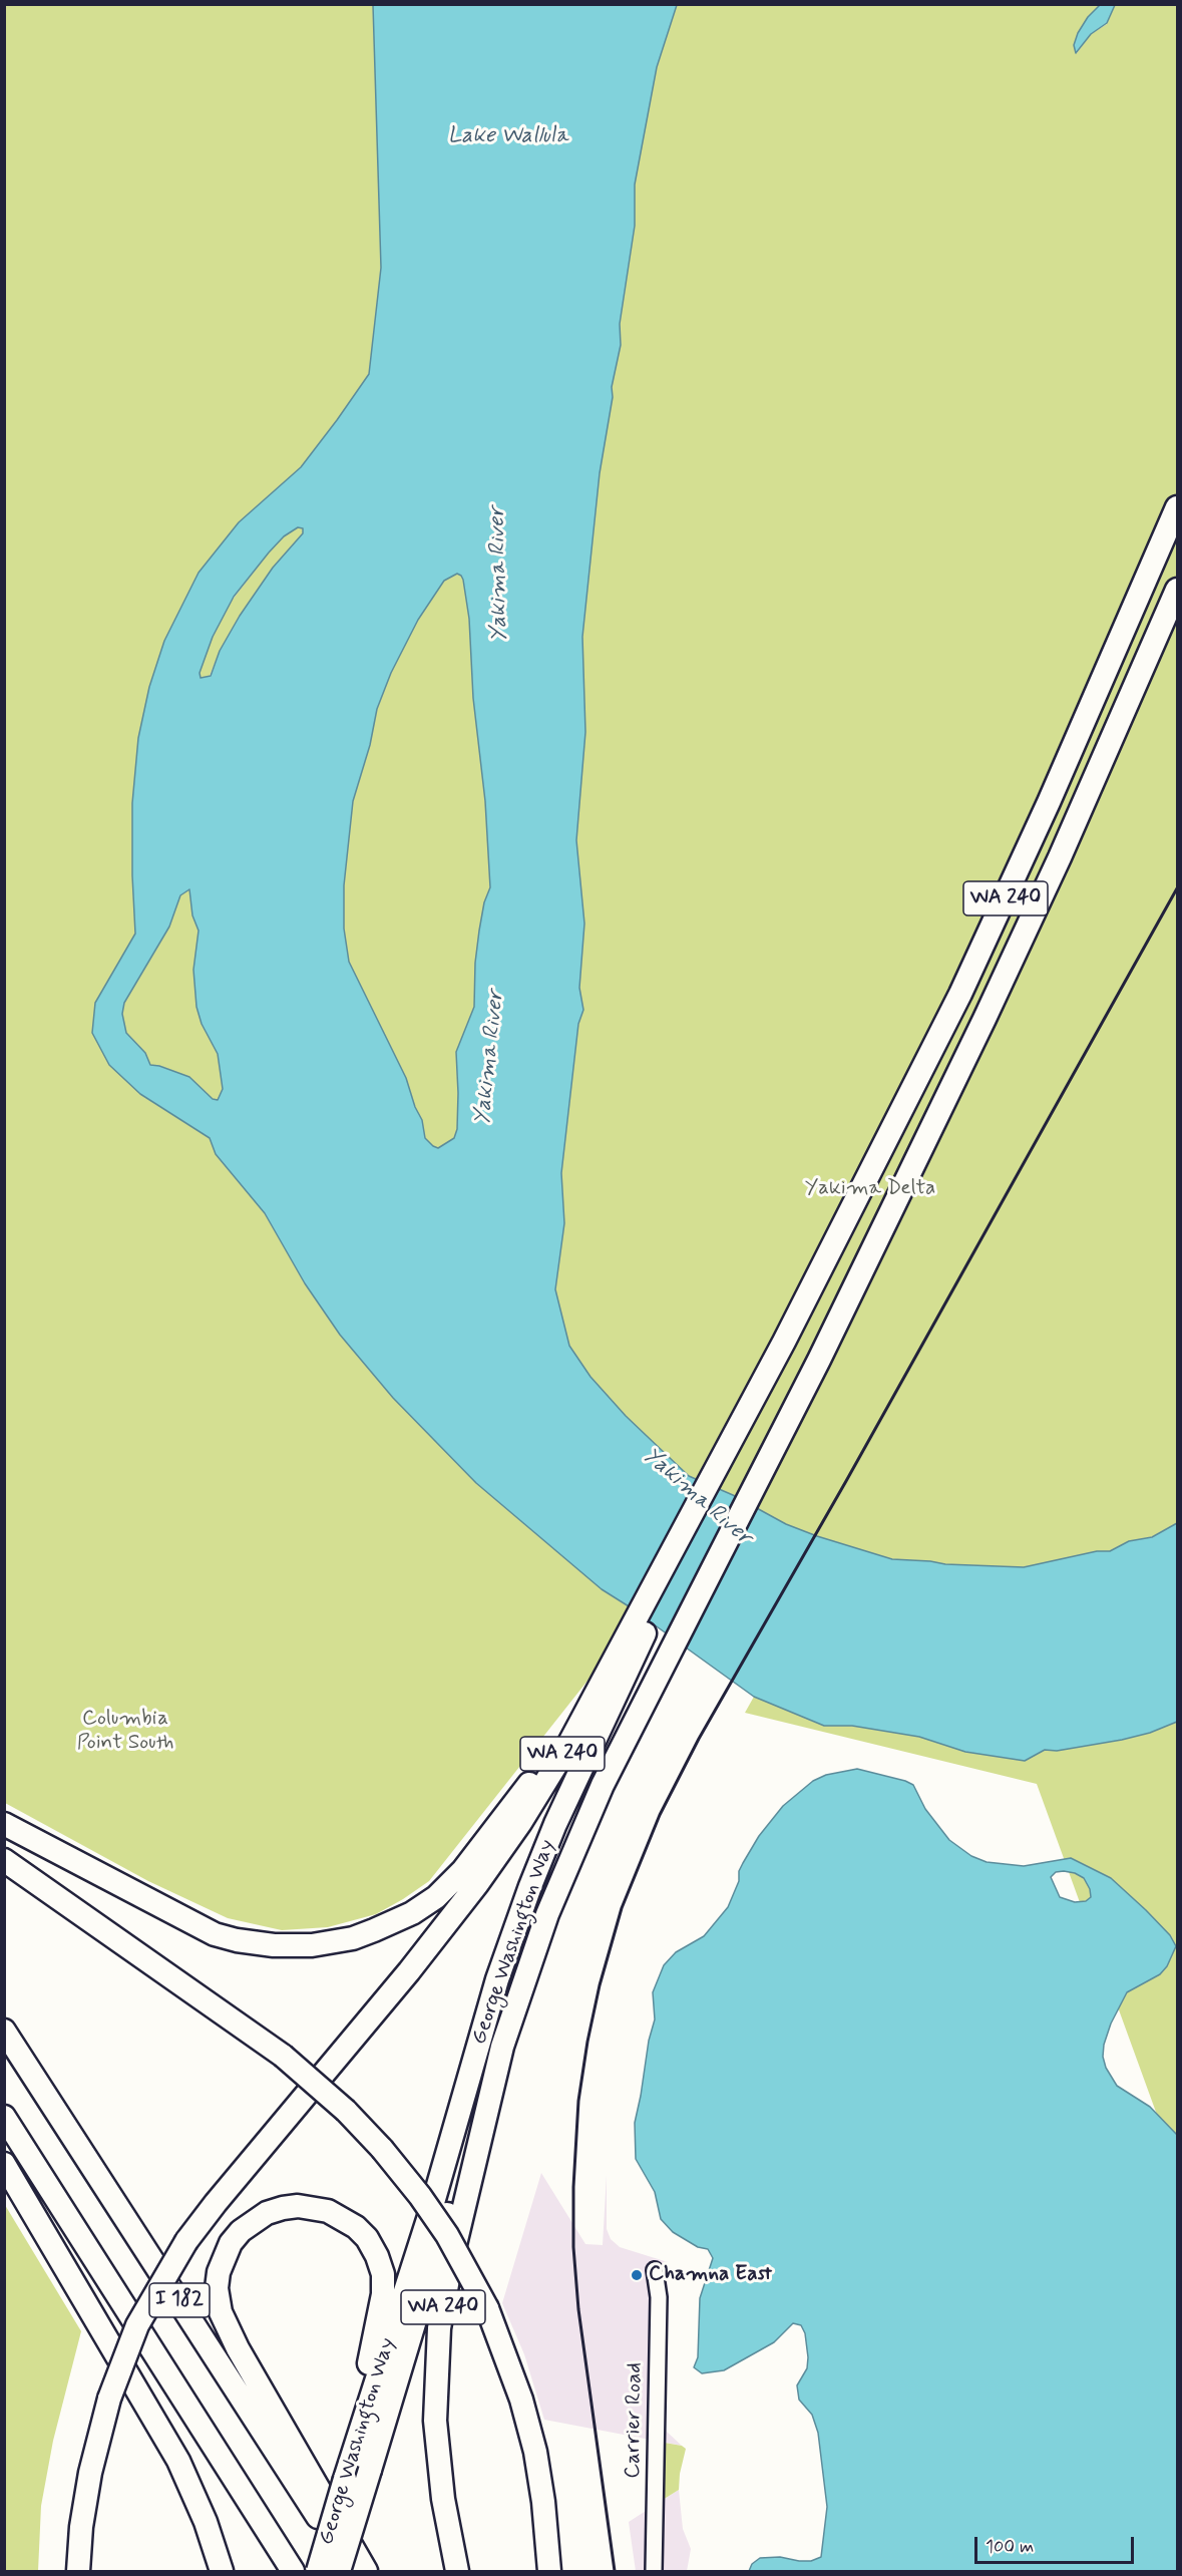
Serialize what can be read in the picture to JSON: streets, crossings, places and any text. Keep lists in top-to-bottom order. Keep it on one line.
{"streets":{"highway":["WA 240","George Washington Way","I 182"],"street":["Carrier Road"]},"crossings":[["WA 240","George Washington Way"]],"water":["Lake Wallula","Yakima River"],"parks":["Yakima Delta","Columbia Point South"],"places":["Chamna East"],"scale_bar":"100 m"}
